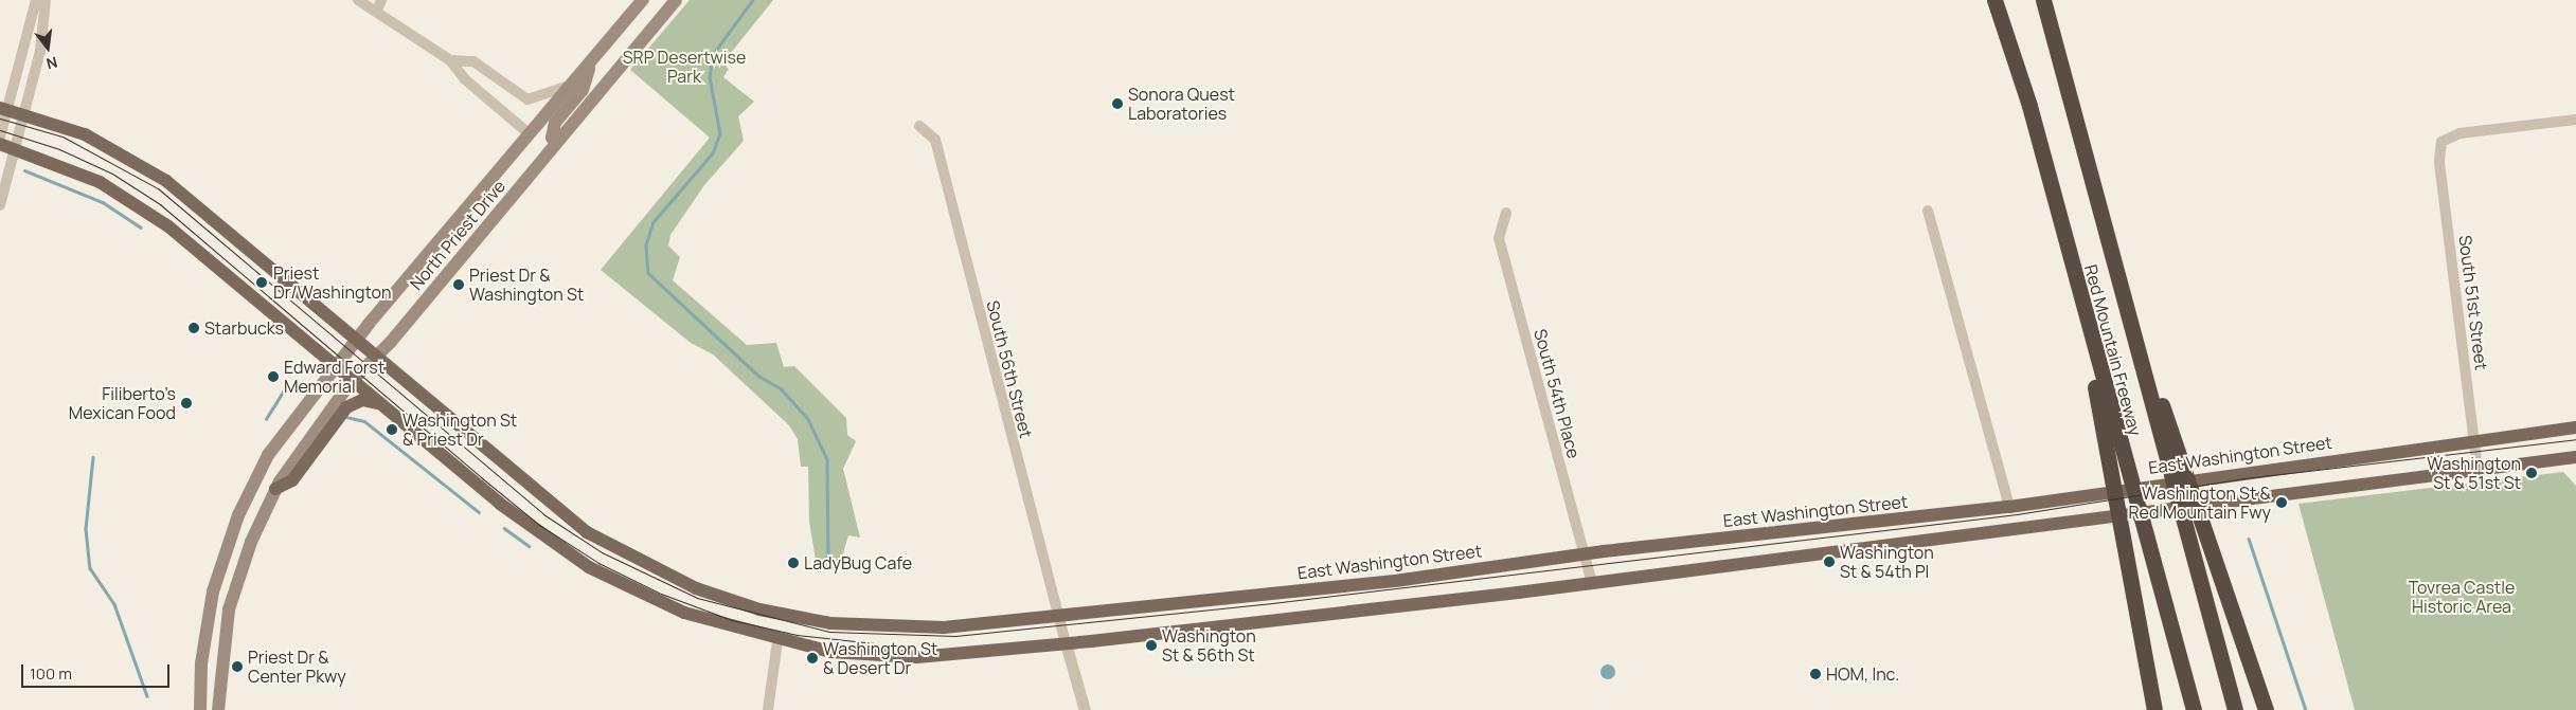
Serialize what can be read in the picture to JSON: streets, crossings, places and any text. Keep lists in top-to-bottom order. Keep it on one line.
{"streets":{"highway":["Red Mountain Freeway"],"main road":["North Priest Drive","East Washington Street"],"street":["South 51st Street","South 56th Street","South 54th Place"]},"crossings":[["North Priest Drive","East Washington Street"],["South 51st Street","East Washington Street"],["South 56th Street","East Washington Street"],["South 54th Place","East Washington Street"]],"parks":["SRP Desertwise Park","Tovrea Castle Historic Area"],"places":["Sonora Quest Laboratories","Priest Dr/Washington","Priest Dr & Washington St","Starbucks","Edward Forst Memorial","Filiberto’s Mexican Food","Washington St & Priest Dr","Washington St & 51st St","Washington St & Red Mountain Fwy","Washington St & 54th Pl","LadyBug Cafe","Washington St & 56th St","Washington St & Desert Dr","Priest Dr & Center Pkwy","HOM, Inc."],"scale_bar":"100 m","north":"bottom"}
